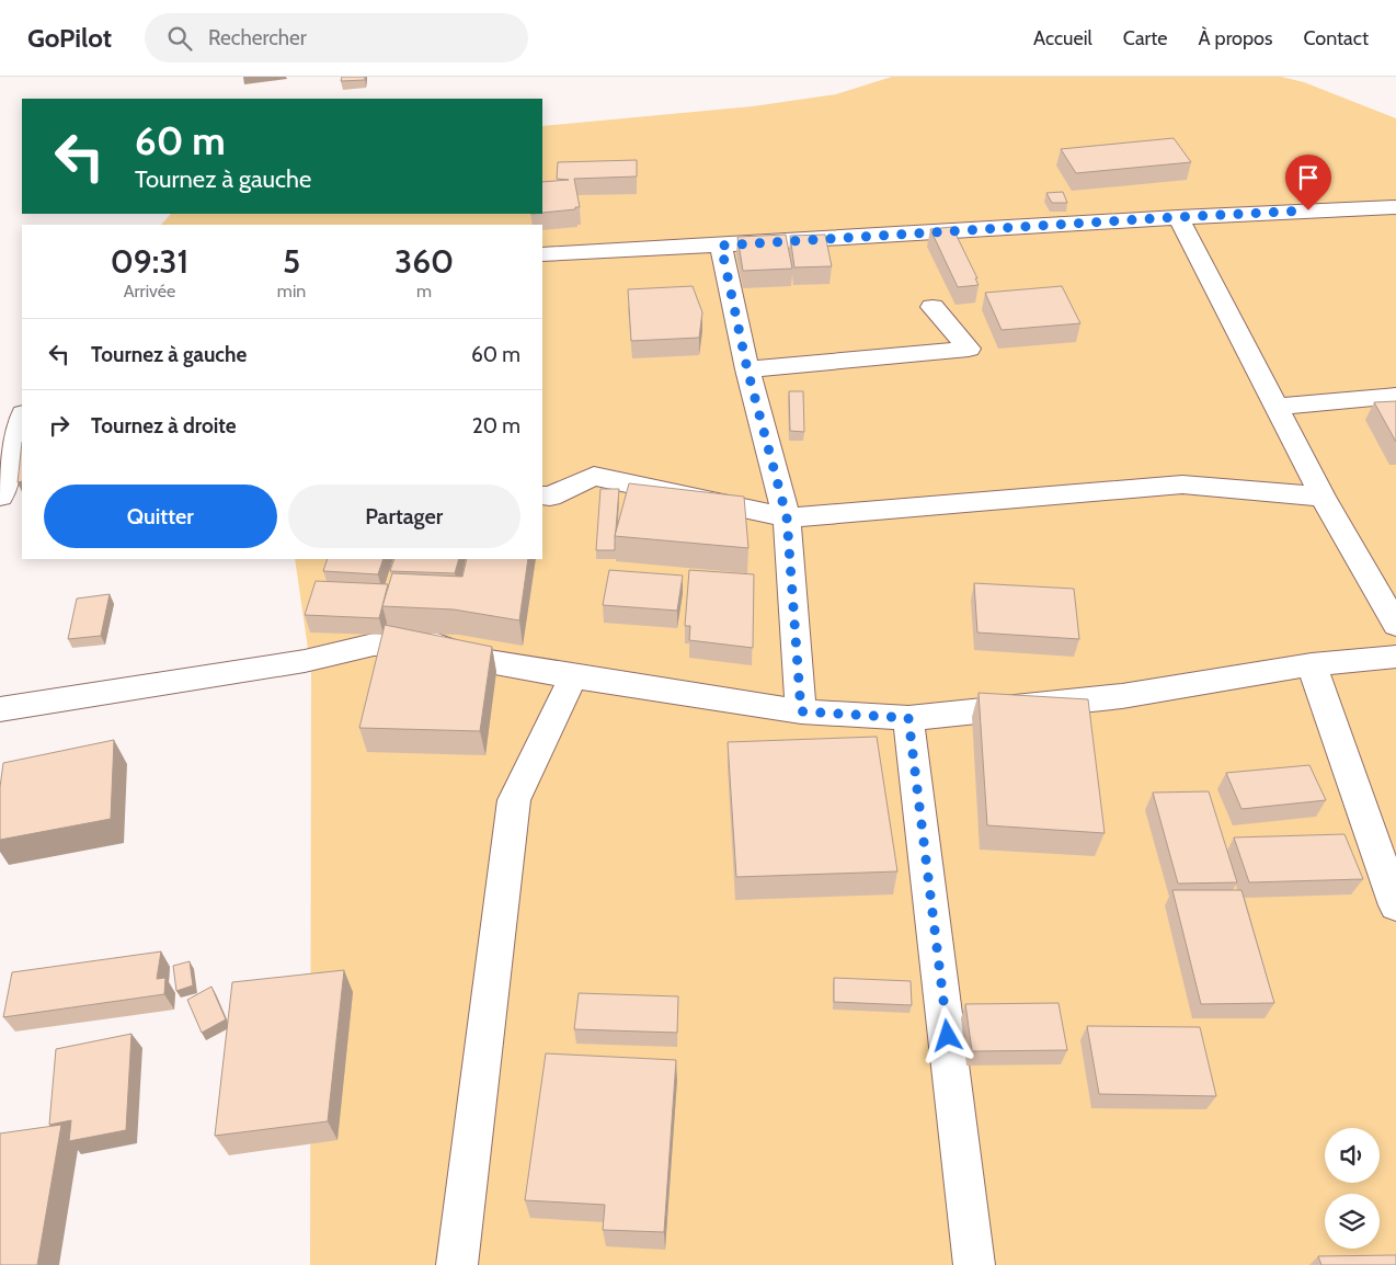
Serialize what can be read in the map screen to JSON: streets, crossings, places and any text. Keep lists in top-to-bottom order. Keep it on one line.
{"page":{"header":"GoPilot","search":"Rechercher","nav":["Accueil","Carte","À propos","Contact"],"turn":["60 m","Tournez à gauche"],"eta":["09:31","Arrivée","5","min","360","m"],"list":[{"name":"Tournez à gauche","value":"60 m"},{"name":"Tournez à droite","value":"20 m"}],"buttons":["Quitter","Partager"]}}
